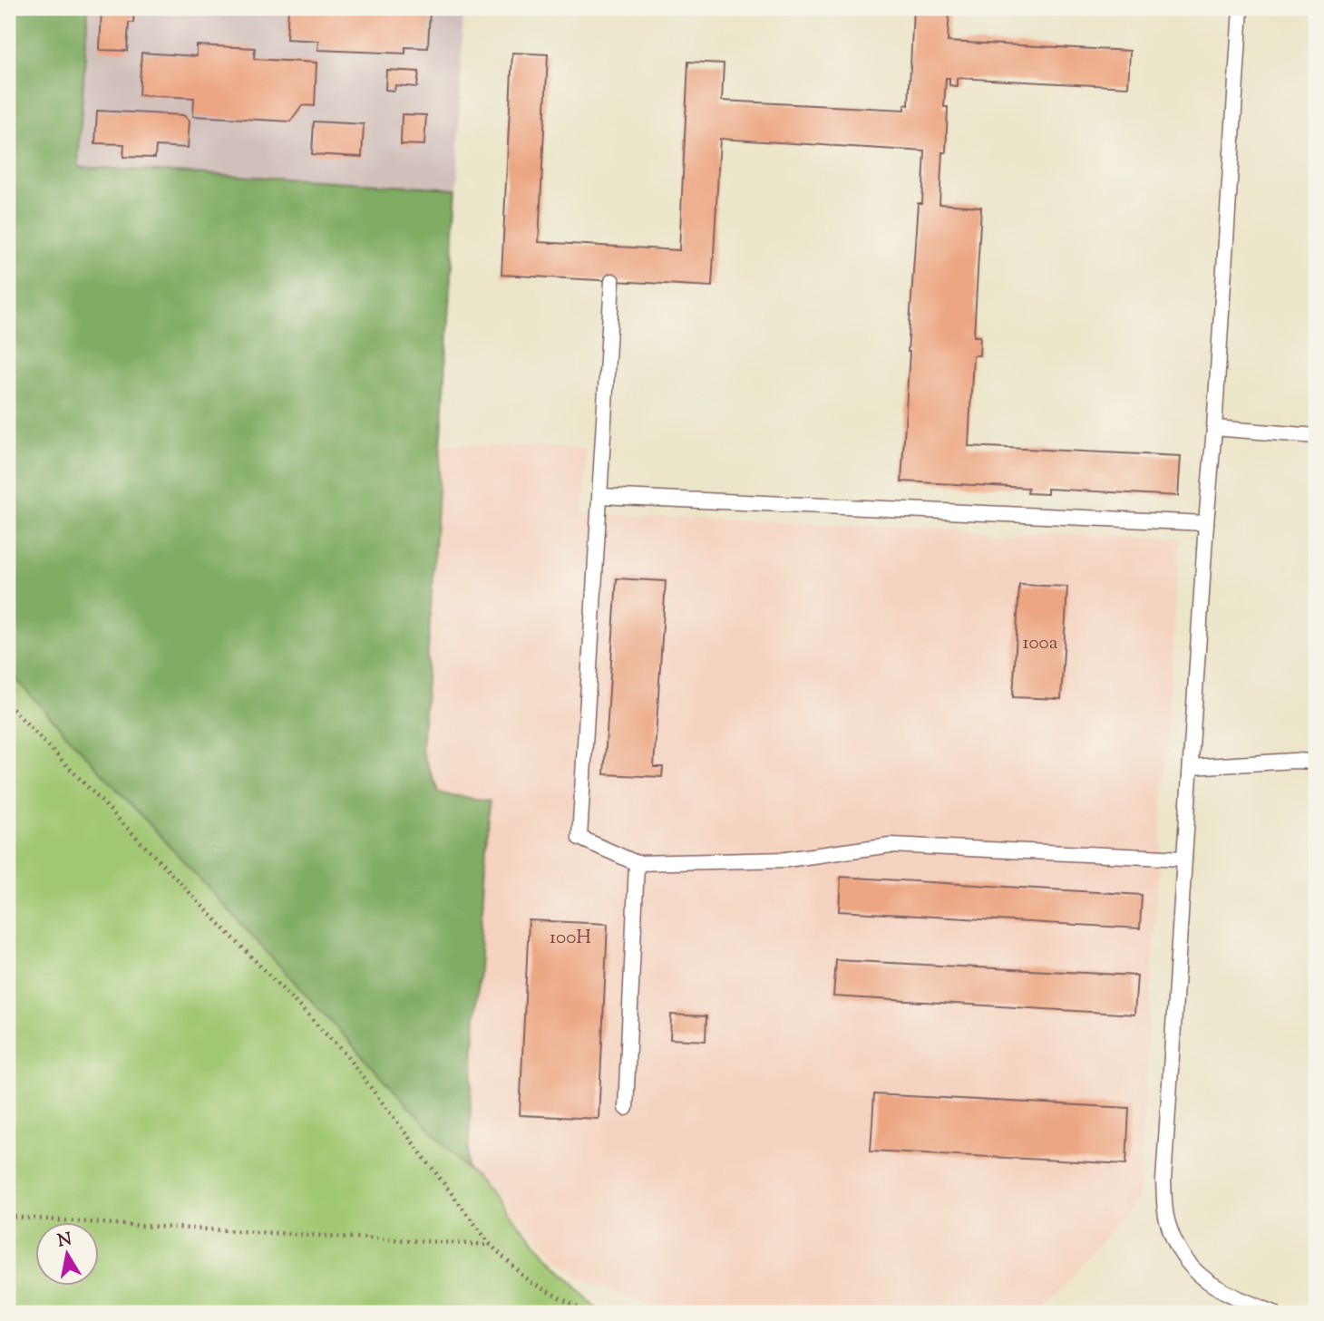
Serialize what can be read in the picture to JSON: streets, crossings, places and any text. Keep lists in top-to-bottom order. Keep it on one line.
{"house_numbers":["100a","100H"],"north":"top"}
